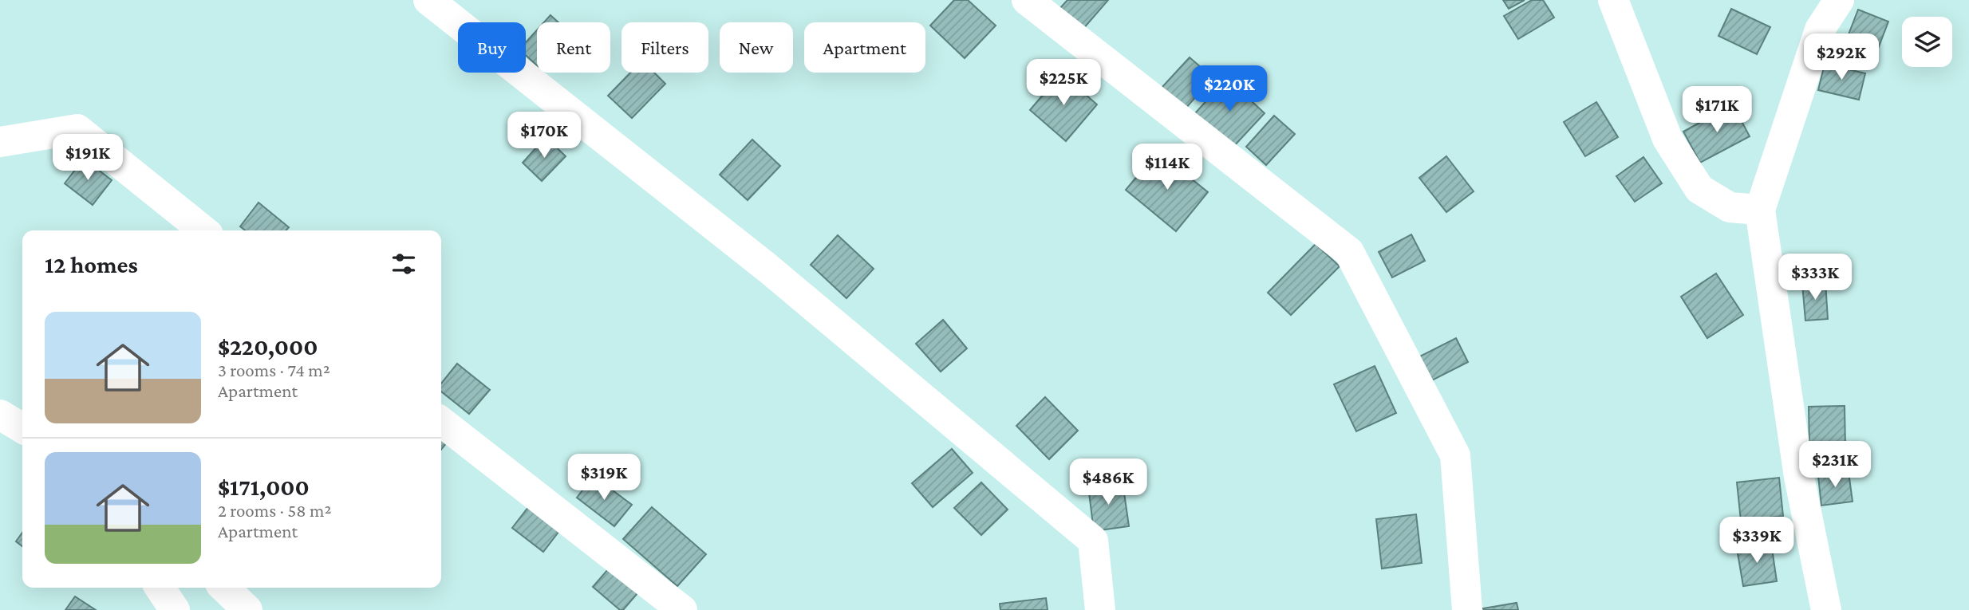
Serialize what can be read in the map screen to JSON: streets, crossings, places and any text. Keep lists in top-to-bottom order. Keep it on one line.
{"page":{"chip":["Buy","Rent","Filters","New","Apartment"],"price":["$292K","$225K","$220K","$171K","$170K","$191K","$114K","$333K","$231K","$319K","$486K","$339K"],"heading":"12 homes","list":[{"name":"$220,000","note":"3 rooms · 74 m² · Apartment"},{"name":"$171,000","note":"2 rooms · 58 m² · Apartment"}]}}
